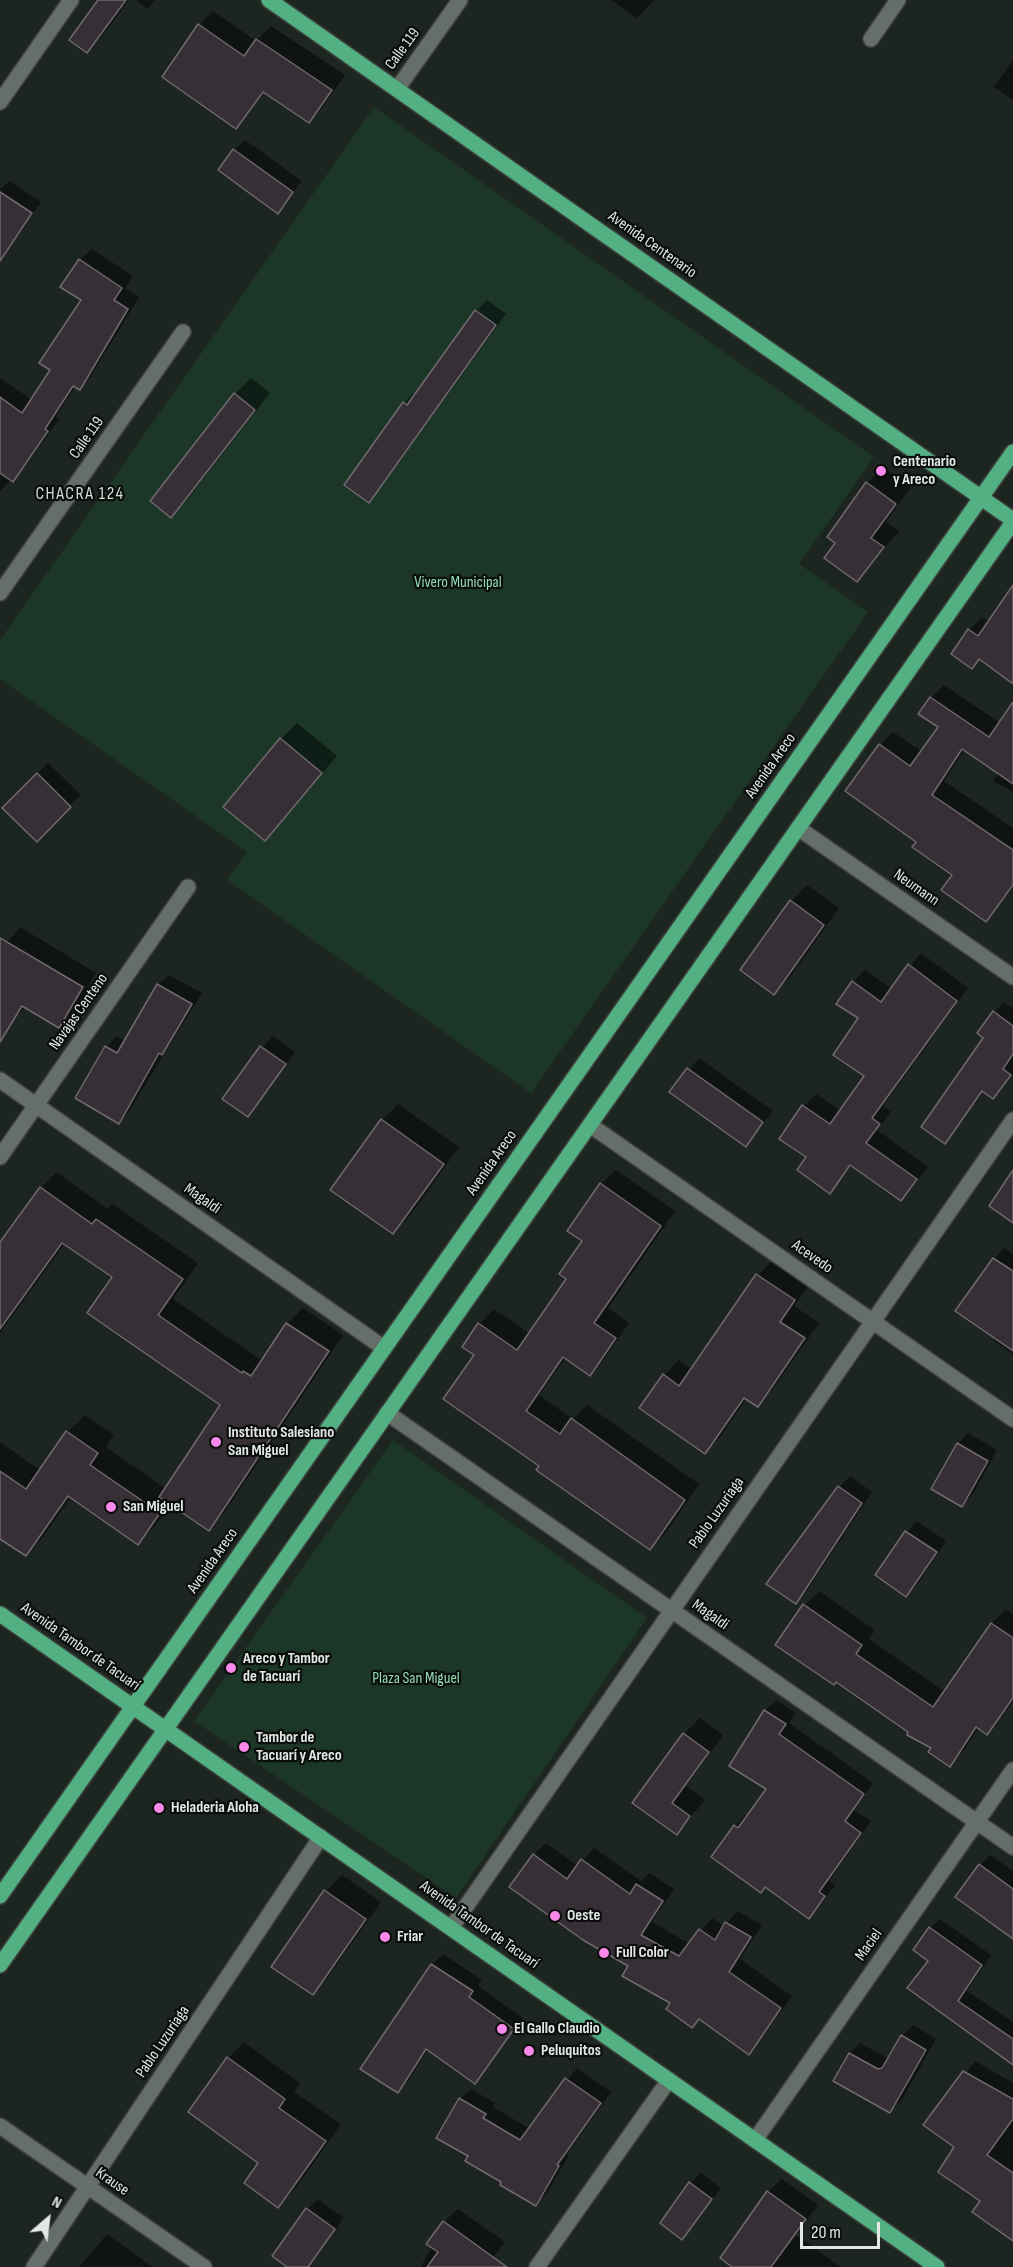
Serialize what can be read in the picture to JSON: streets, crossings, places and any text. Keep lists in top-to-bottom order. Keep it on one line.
{"streets":{"main road":["Avenida Centenario","Avenida Areco","Avenida Tambor de Tacuarí"],"street":["Calle 119","Neumann","Navajas Centeno","Magaldi","Acevedo","Pablo Luzuriaga","Maciel","Krause"]},"crossings":[["Calle 119","Avenida Centenario"],["Avenida Centenario","Avenida Areco"],["Avenida Areco","Magaldi"],["Avenida Areco","Avenida Tambor de Tacuarí"],["Navajas Centeno","Magaldi"],["Magaldi","Pablo Luzuriaga"],["Magaldi","Maciel"],["Acevedo","Pablo Luzuriaga"],["Pablo Luzuriaga","Avenida Tambor de Tacuarí"],["Pablo Luzuriaga","Krause"],["Avenida Tambor de Tacuarí","Maciel"]],"districts":["CHACRA 124"],"parks":["Vivero Municipal","Plaza San Miguel"],"places":["Centenario y Areco","Instituto Salesiano San Miguel","San Miguel","Areco y Tambor de Tacuarí","Tambor de Tacuarí y Areco","Heladeria Aloha","Oeste","Friar","Full Color","El Gallo Claudio","Peluquitos"],"scale_bar":"20 m","north":"top right"}
